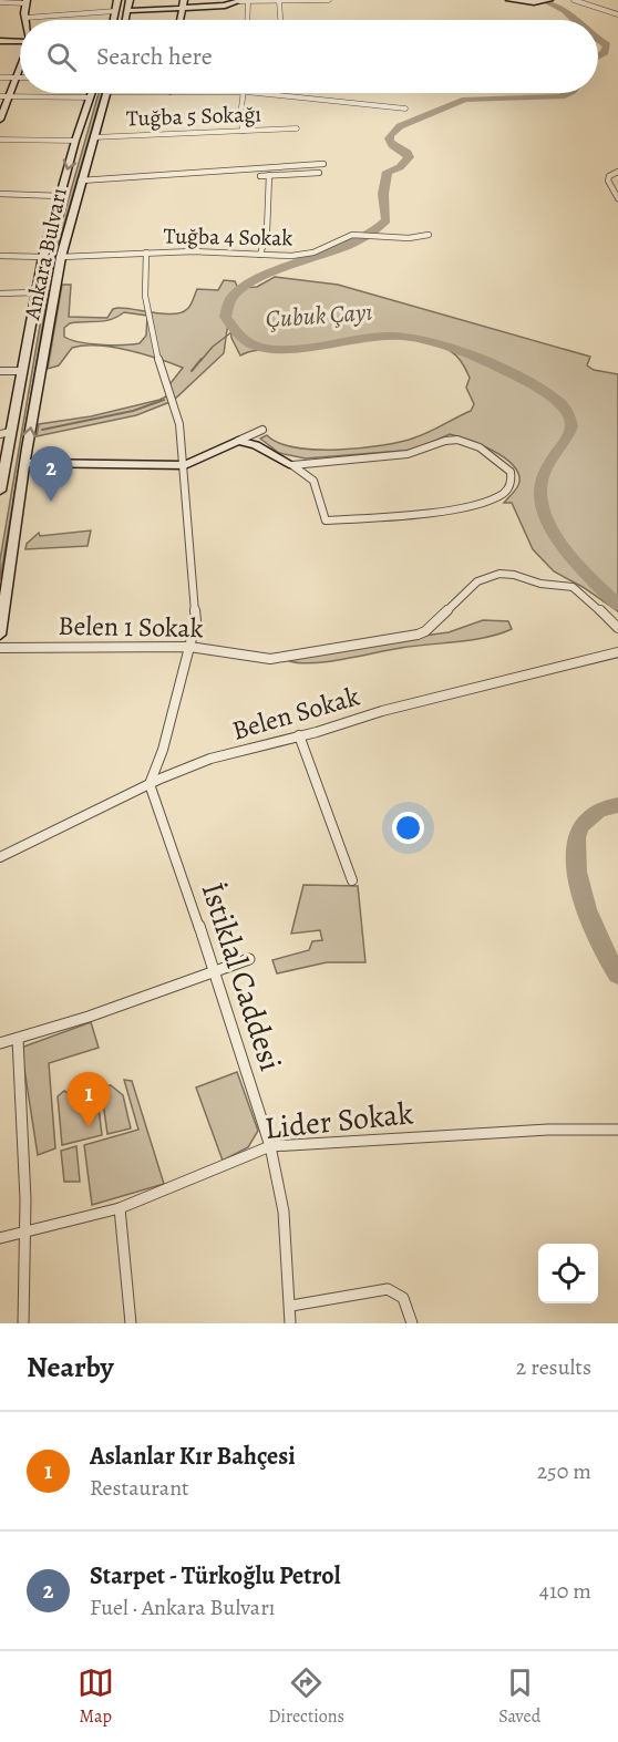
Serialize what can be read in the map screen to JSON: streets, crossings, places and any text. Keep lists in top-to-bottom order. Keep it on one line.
{"streets":{"main road":["Ankara Bulvarı"],"street":["Tuğba 5 Sokağı","Tuğba 4 Sokak","Belen 1 Sokak","Belen Sokak","İstiklal Caddesi","Lider Sokak"]},"crossings":[["Tuğba 5 Sokağı","Ankara Bulvarı"],["Tuğba 4 Sokak","Ankara Bulvarı"],["Belen Sokak","İstiklal Caddesi"],["İstiklal Caddesi","Lider Sokak"]],"water":["Çubuk Çayı"],"page":{"search":"Search here","pins":["2","1"],"heading":["Nearby","2 results"],"list":[{"mark":"1","name":"Aslanlar Kır Bahçesi","note":"Restaurant","value":"250 m"},{"mark":"2","name":"Starpet - Türkoğlu Petrol","note":"Fuel · Ankara Bulvarı","value":"410 m"}],"nav":["Map","Directions","Saved"]}}
